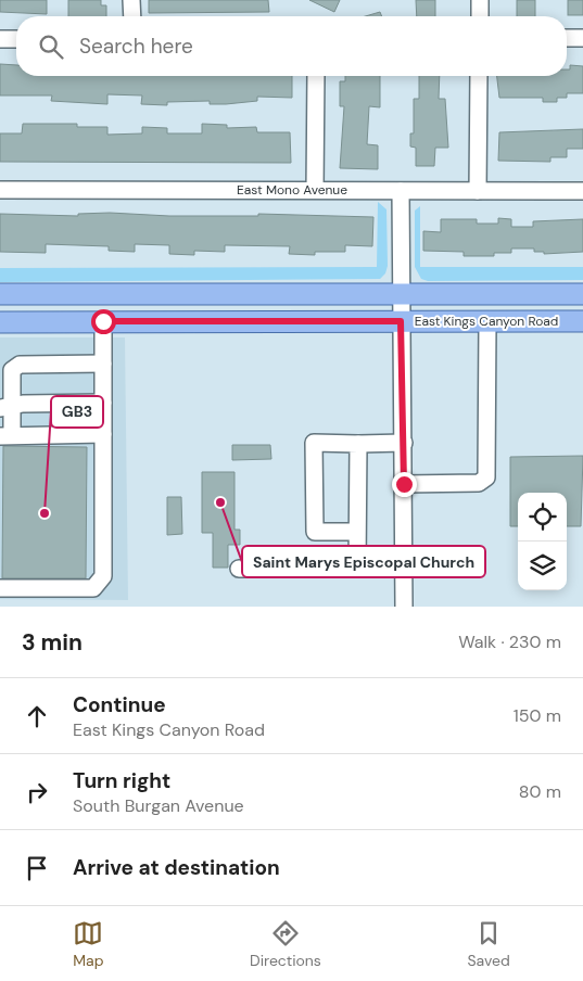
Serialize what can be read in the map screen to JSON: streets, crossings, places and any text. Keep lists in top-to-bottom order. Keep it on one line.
{"streets":{"main road":["East Kings Canyon Road"],"street":["East Mono Avenue"]},"places":["Saint Marys Episcopal Church","GB3"],"page":{"search":"Search here","heading":["3 min","Walk · 230 m"],"list":[["Continue","East Kings Canyon Road","150 m"],["Turn right","South Burgan Avenue","80 m"],"Arrive at destination"],"nav":["Map","Directions","Saved"]}}
